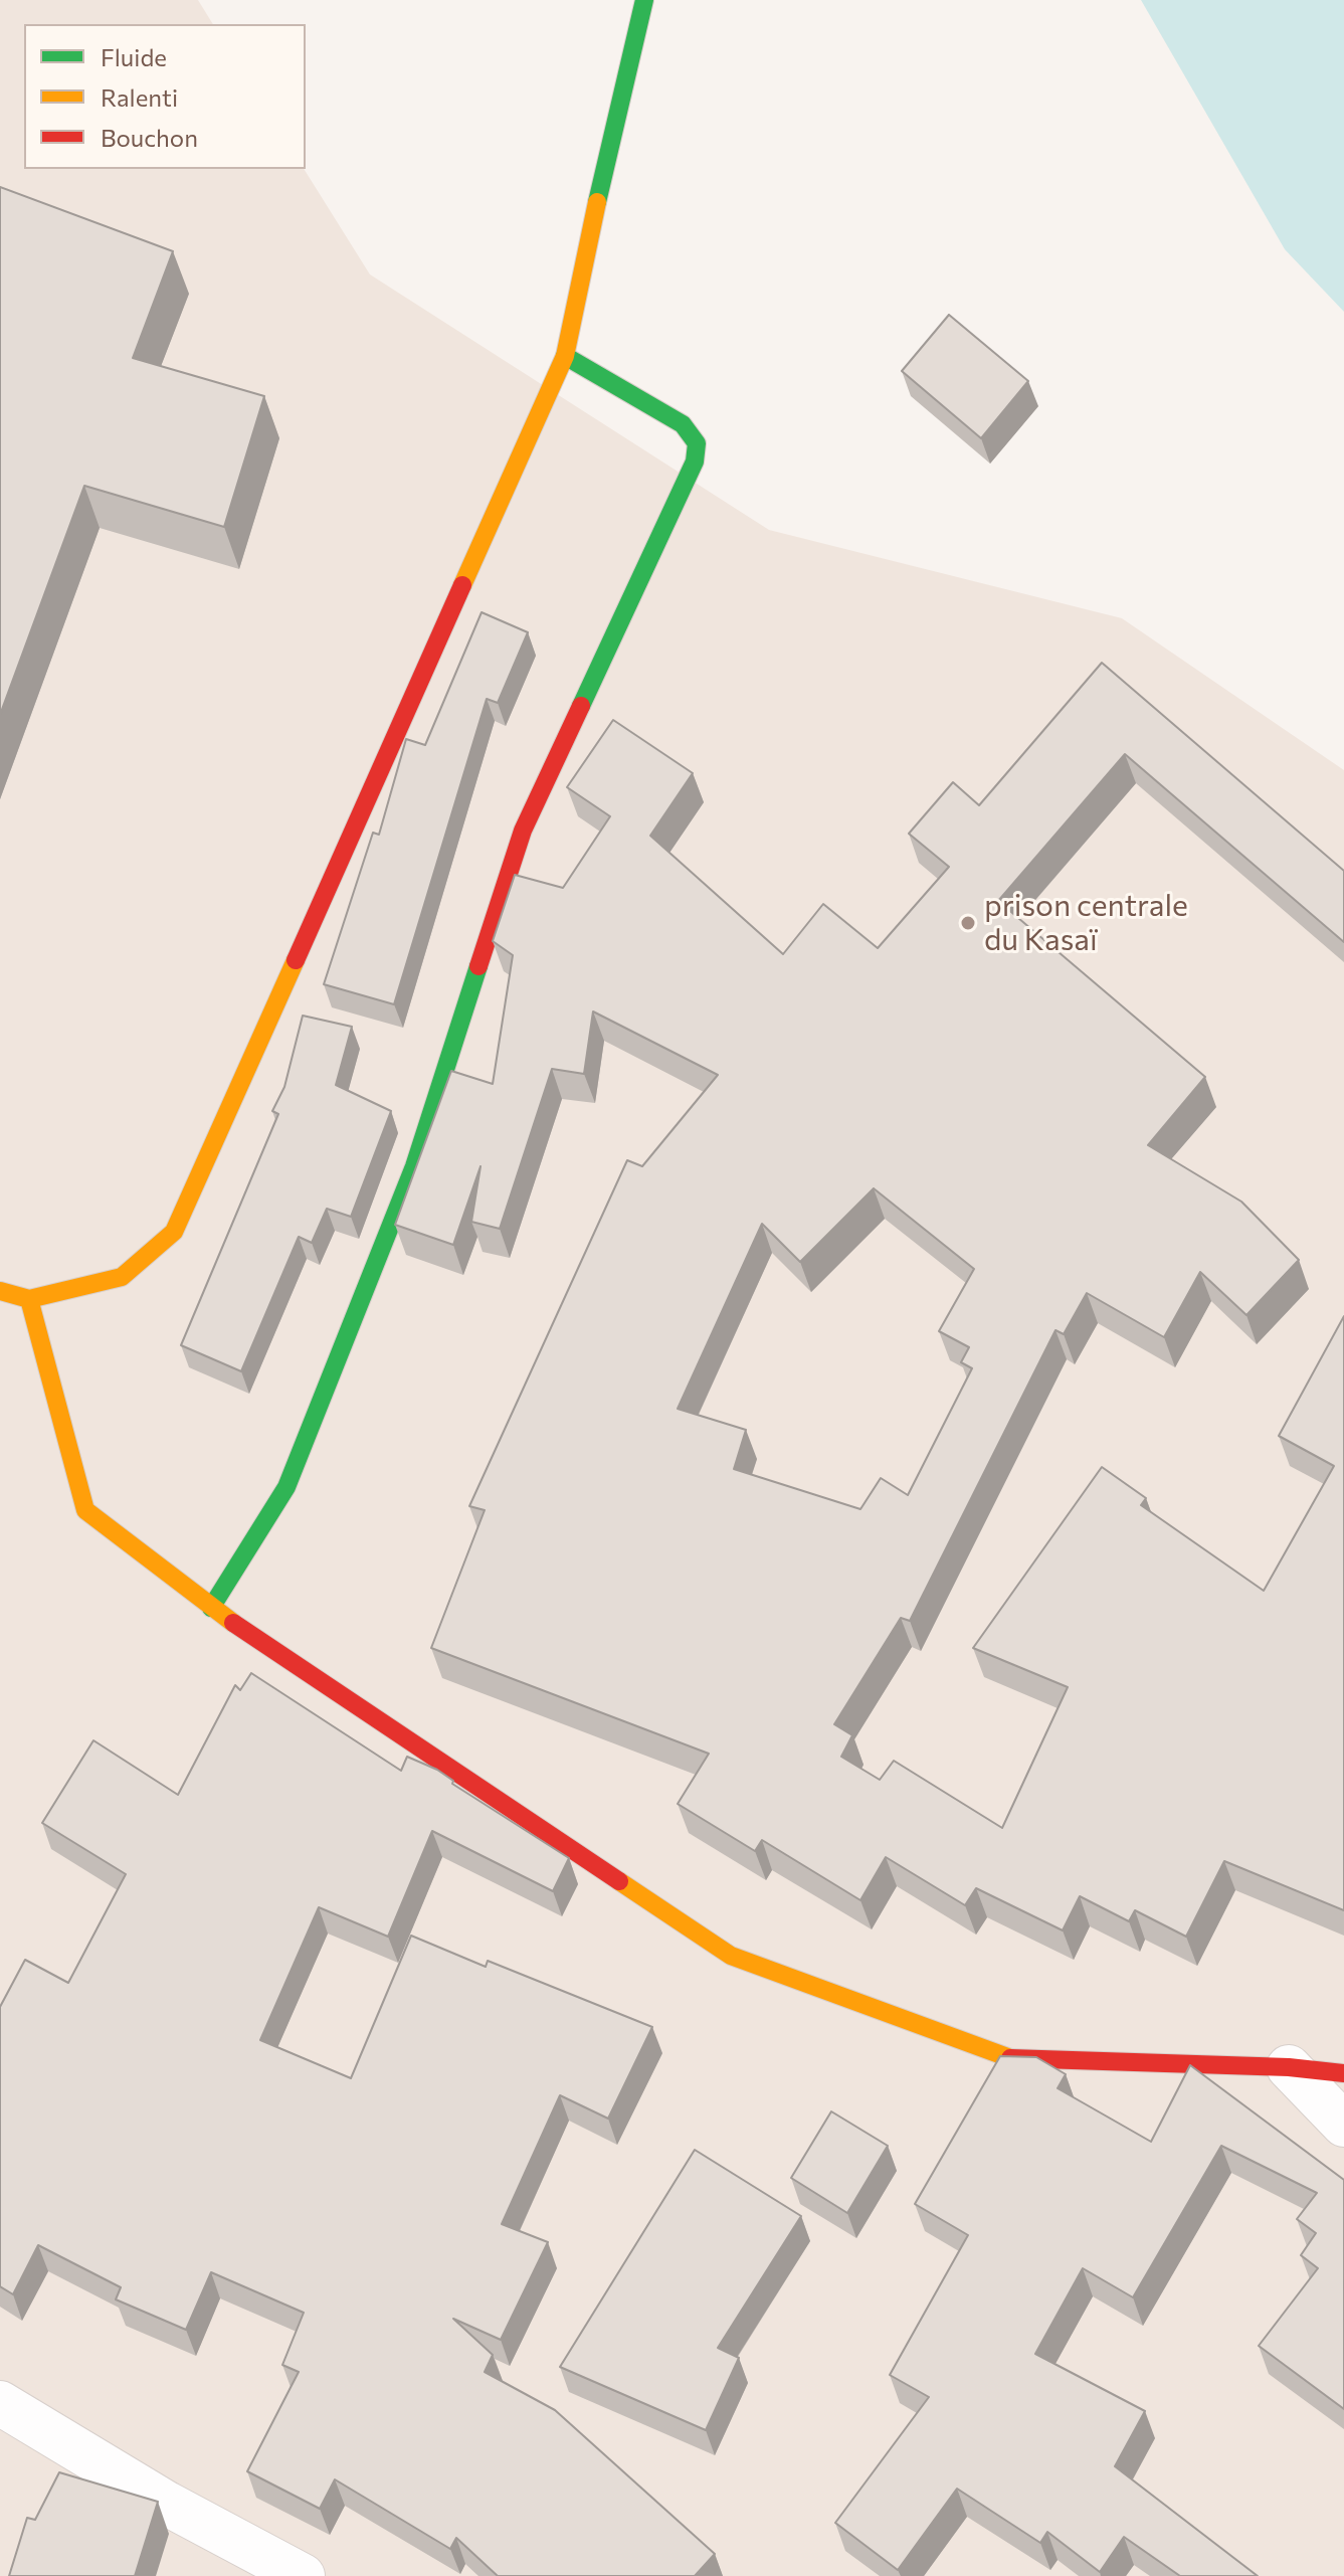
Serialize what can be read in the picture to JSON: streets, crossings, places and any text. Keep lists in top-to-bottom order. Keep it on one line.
{"places":["prison centrale du Kasaï"],"legend":["Fluide","Ralenti","Bouchon"]}
